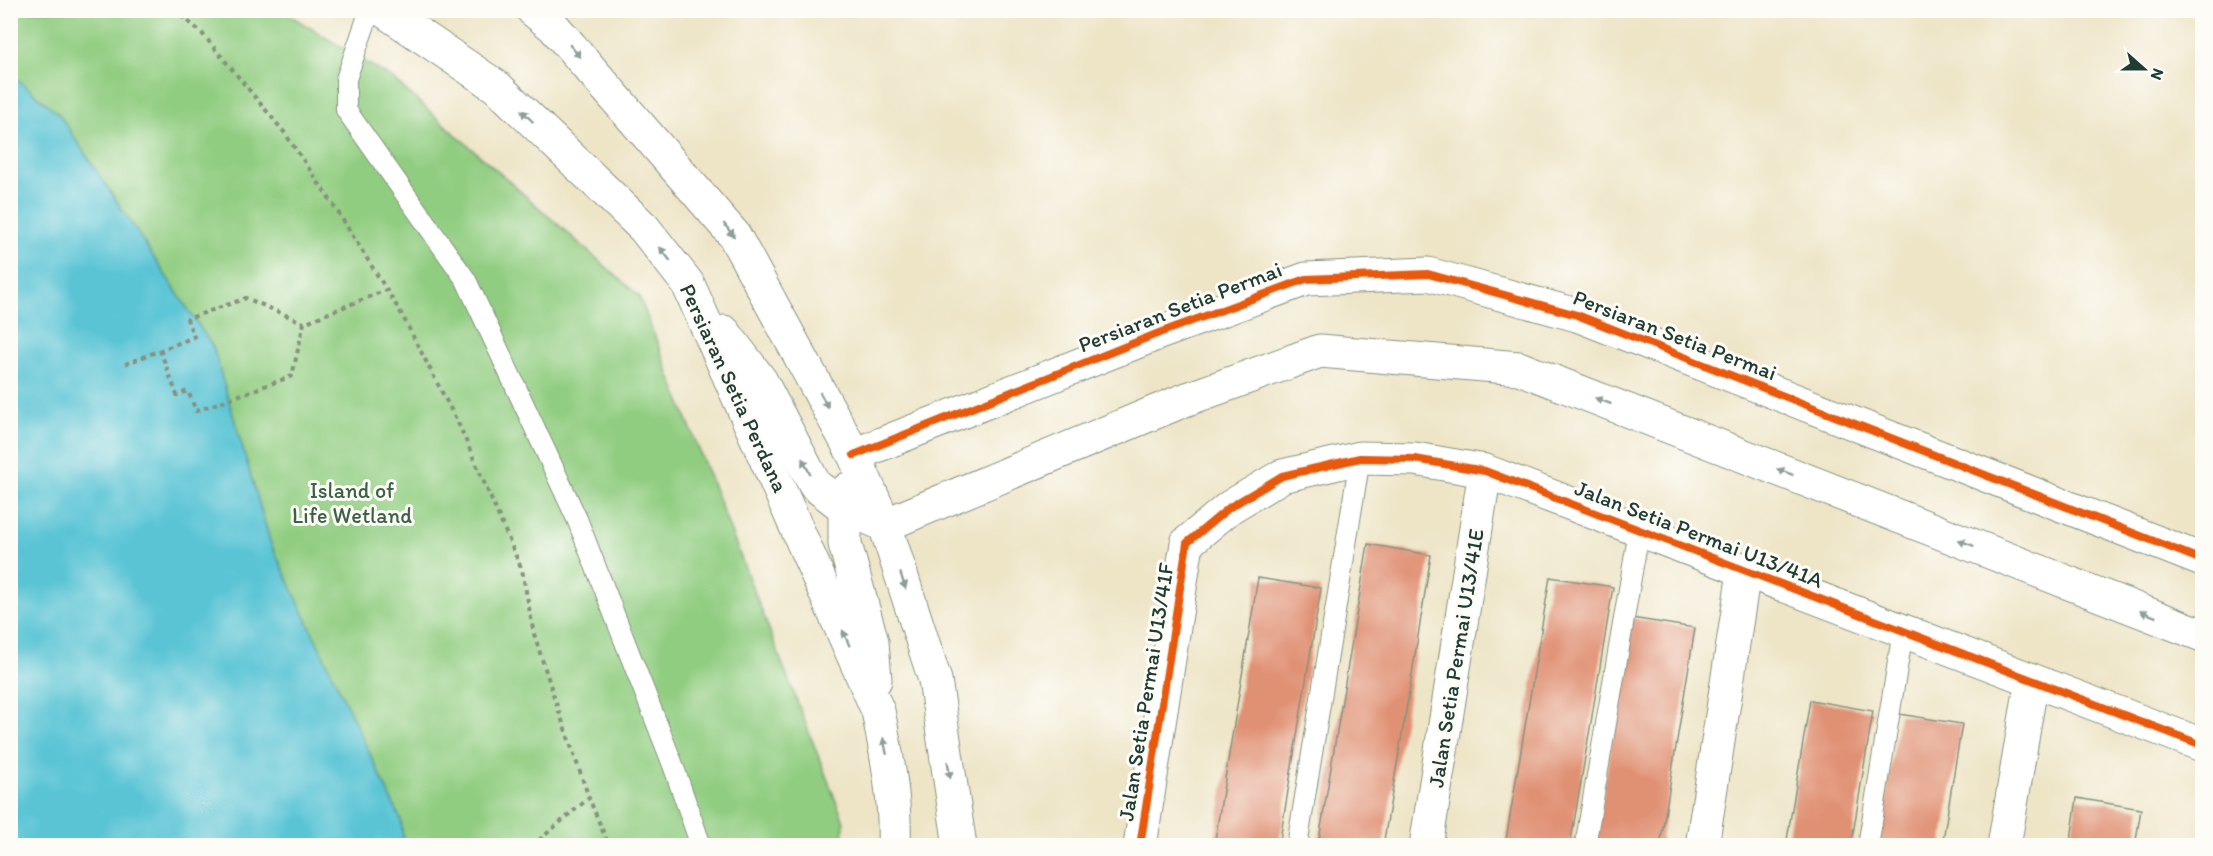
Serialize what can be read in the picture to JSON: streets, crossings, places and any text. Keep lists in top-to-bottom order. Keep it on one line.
{"streets":{"street":["Persiaran Setia Permai","Persiaran Setia Perdana","Jalan Setia Permai U13/41A","Jalan Setia Permai U13/41E","Jalan Setia Permai U13/41F"]},"crossings":[["Jalan Setia Permai U13/41A","Jalan Setia Permai U13/41E"],["Jalan Setia Permai U13/41A","Jalan Setia Permai U13/41F"]],"parks":["Island of Life Wetland"],"north":"right"}
